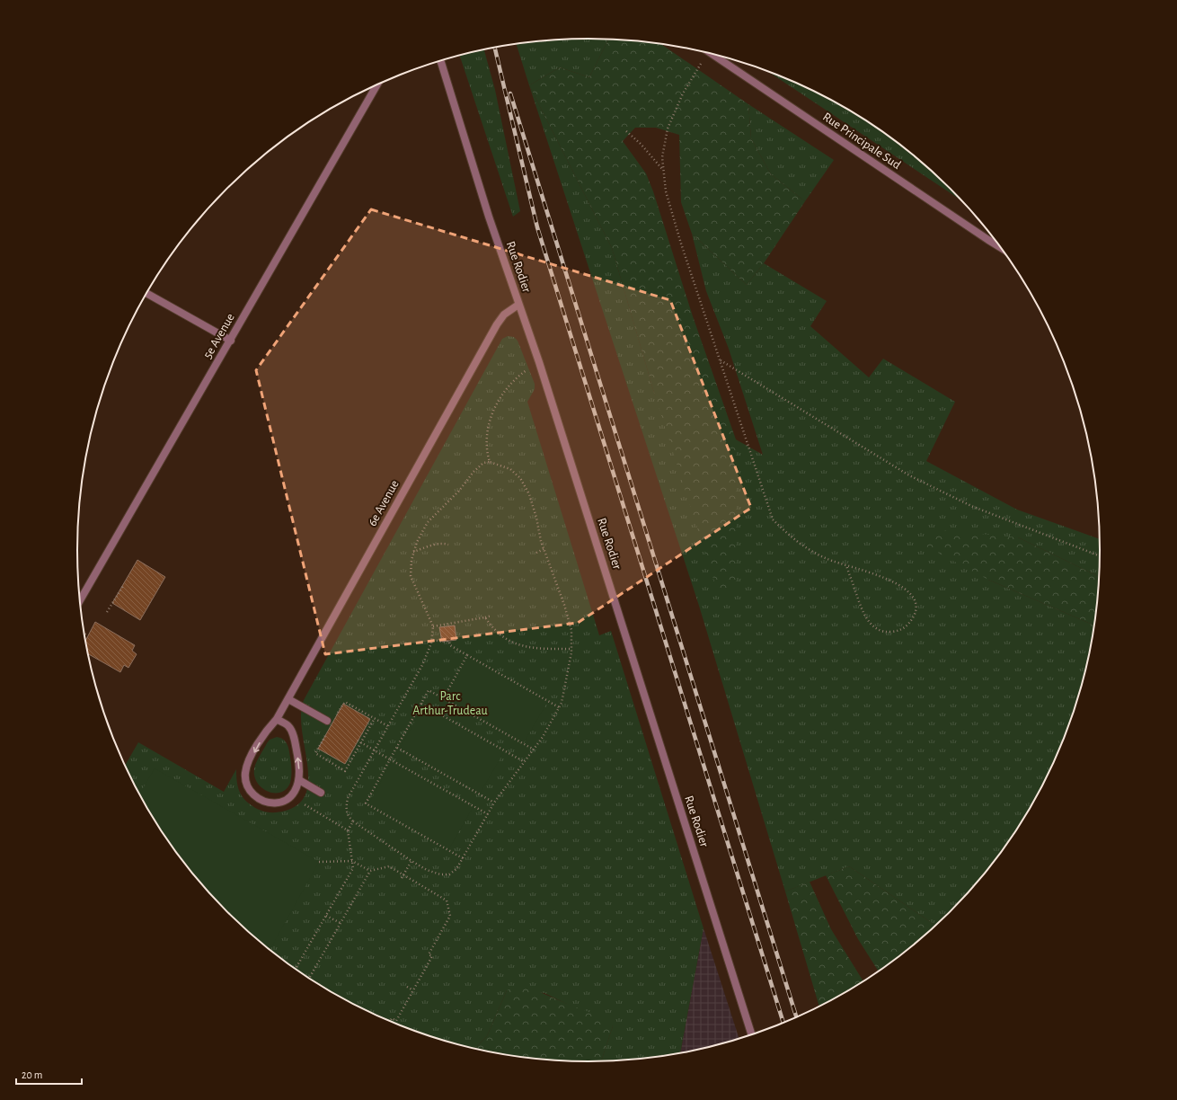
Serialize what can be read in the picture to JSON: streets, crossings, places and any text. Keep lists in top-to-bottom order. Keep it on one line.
{"streets":{"street":["Rue Principale Sud","Rue Rodier","5e Avenue","6e Avenue"]},"crossings":[["Rue Rodier","6e Avenue"]],"parks":["Parc Arthur-Trudeau"],"scale_bar":"20 m"}
